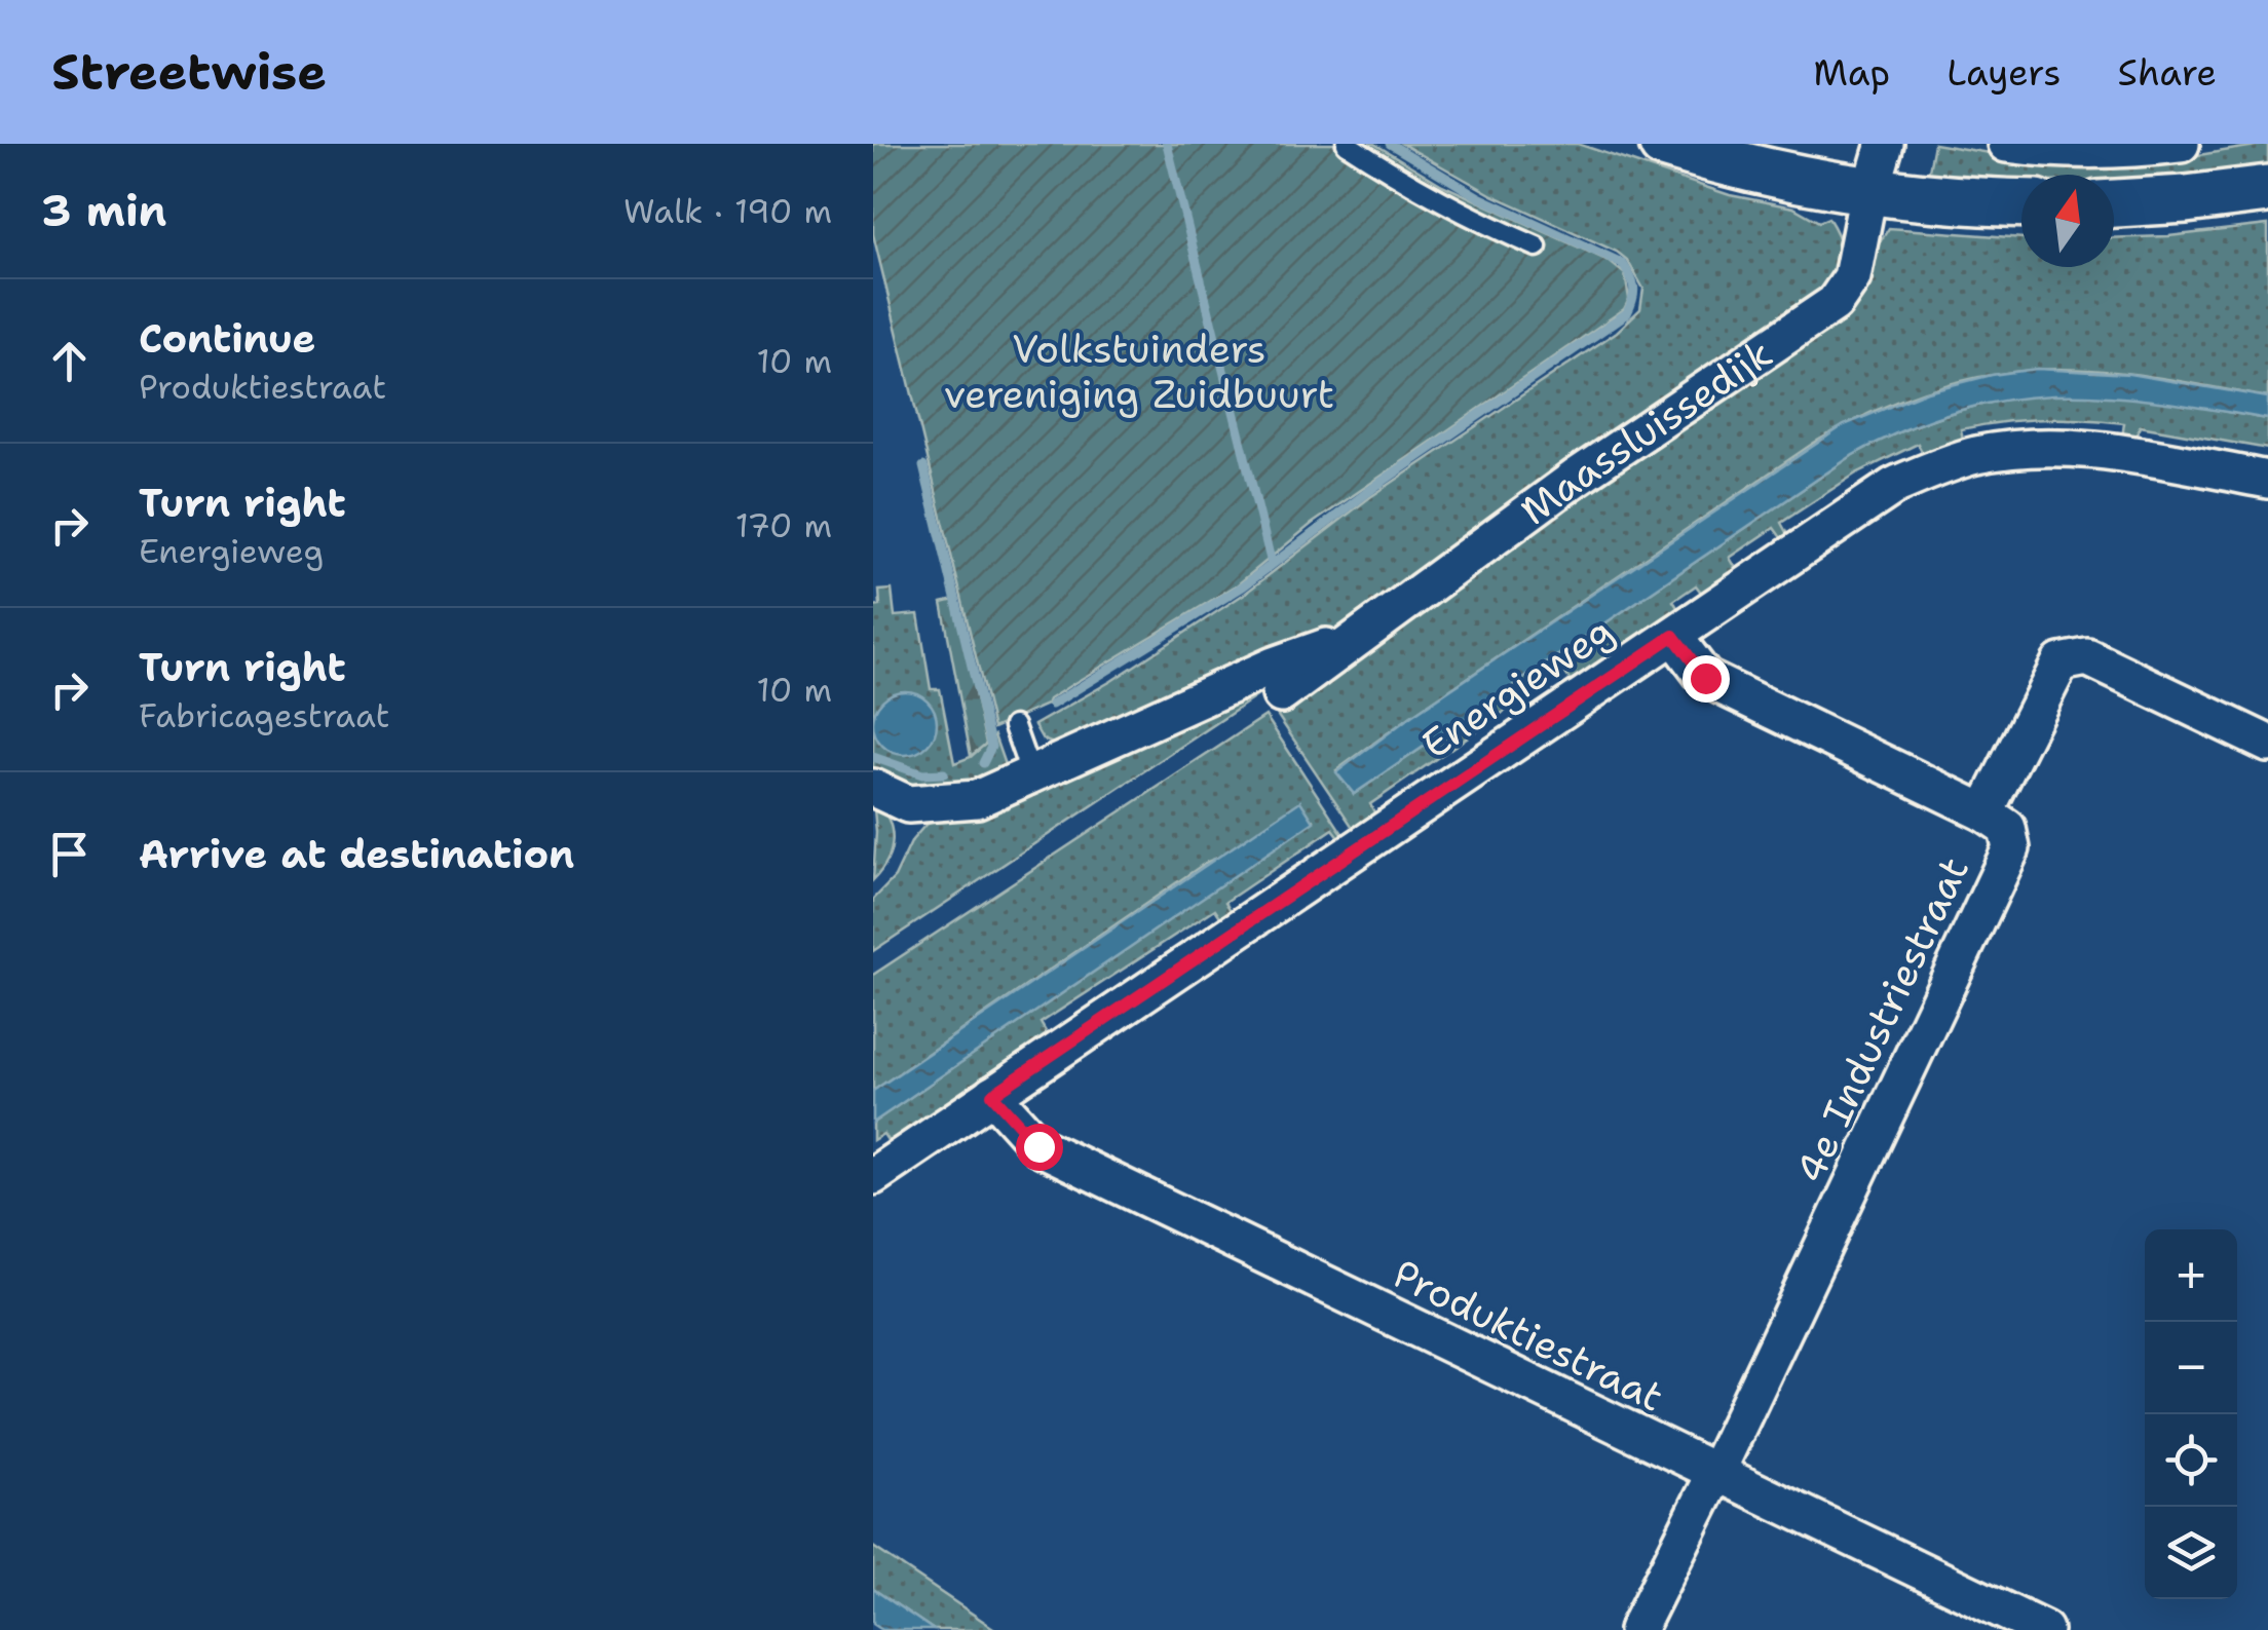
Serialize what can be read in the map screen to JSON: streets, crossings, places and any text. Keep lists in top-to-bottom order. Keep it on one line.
{"streets":{"street":["Maassluissedijk","Energieweg","4e Industriestraat","Produktiestraat"]},"crossings":[["Energieweg","Produktiestraat"],["4e Industriestraat","Produktiestraat"]],"parks":["Volkstuinders vereniging Zuidbuurt"],"north":"top","page":{"header":"Streetwise","nav":["Map","Layers","Share"],"heading":["3 min","Walk · 190 m"],"list":[["Continue","Produktiestraat","10 m"],["Turn right","Energieweg","170 m"],["Turn right","Fabricagestraat","10 m"],"Arrive at destination"],"map_buttons":["+","−"]}}
